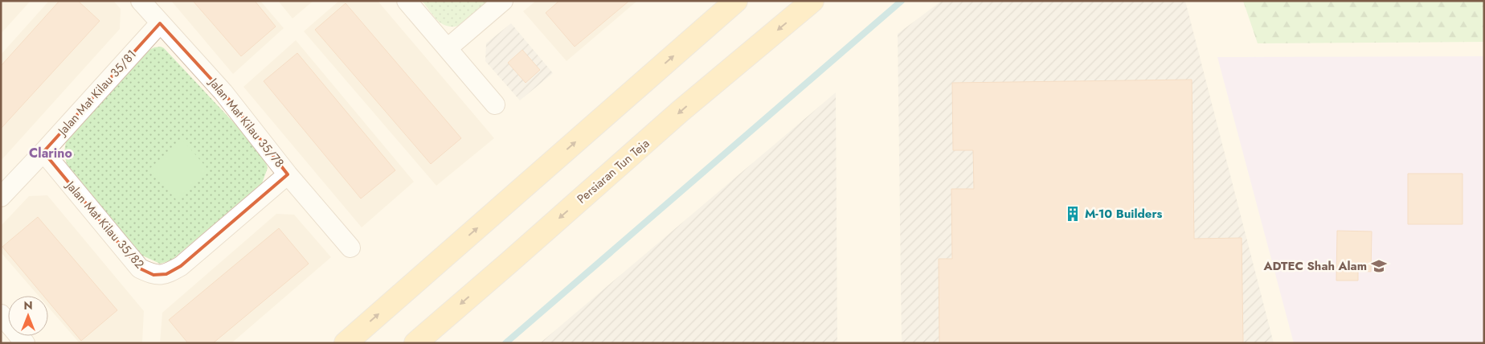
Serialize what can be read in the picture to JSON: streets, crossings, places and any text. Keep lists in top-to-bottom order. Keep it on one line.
{"streets":{"main road":["Persiaran Tun Teja"],"street":["Jalan Mat Kilau 35/81","Jalan Mat Kilau 35/78","Jalan Mat Kilau 35/82"]},"crossings":[["Jalan Mat Kilau 35/81","Jalan Mat Kilau 35/78"],["Jalan Mat Kilau 35/81","Jalan Mat Kilau 35/82"],["Jalan Mat Kilau 35/78","Jalan Mat Kilau 35/82"]],"districts":["Clarino"],"places":{"building":["M-10 Builders"],"school or university":["ADTEC Shah Alam"]},"north":"top"}
